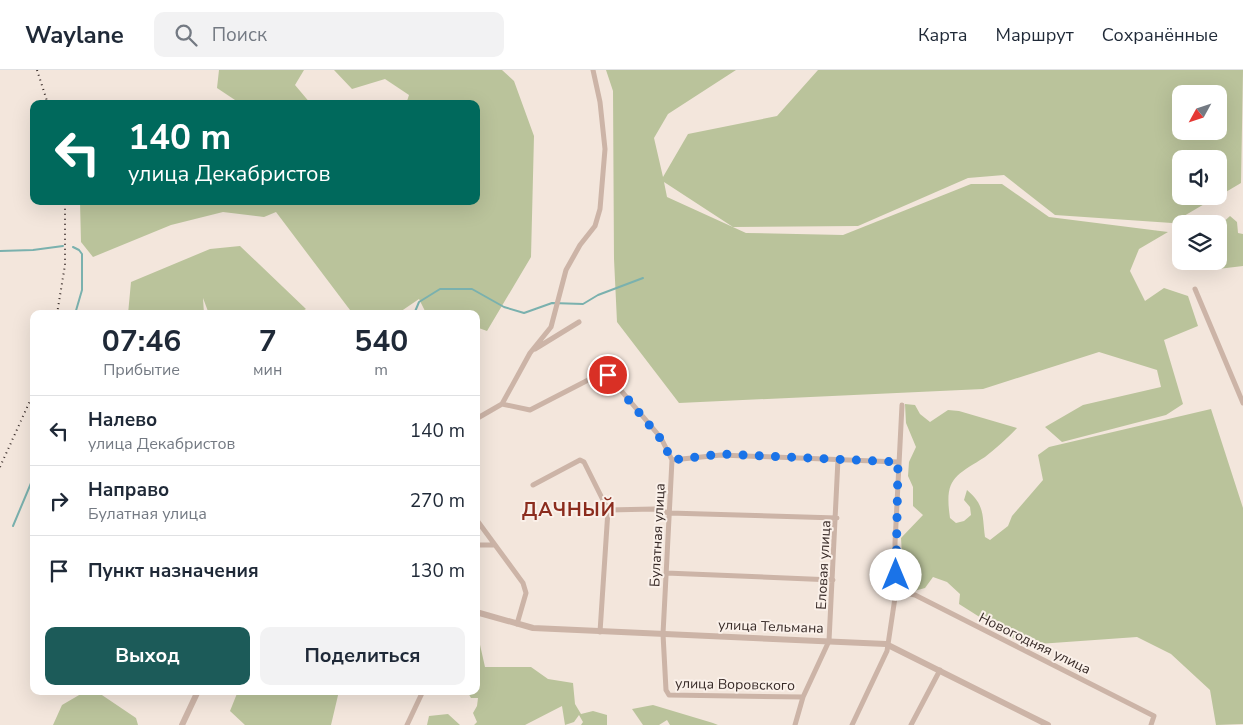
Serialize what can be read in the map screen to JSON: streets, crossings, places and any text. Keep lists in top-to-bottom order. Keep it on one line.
{"streets":{"street":["Булатная улица","Еловая улица","улица Тельмана","Новогодняя улица","улица Воровского"]},"crossings":[["Булатная улица","улица Тельмана"],["Булатная улица","улица Воровского"],["Еловая улица","улица Тельмана"],["Еловая улица","улица Воровского"],["улица Тельмана","улица Воровского"]],"districts":["ДАЧНЫЙ"],"north":"bottom left","page":{"header":"Waylane","search":"Поиск","nav":["Карта","Маршрут","Сохранённые"],"turn":["140 m","улица Декабристов"],"eta":["07:46","Прибытие","7","мин","540","m"],"list":[{"name":"Налево","note":"улица Декабристов","value":"140 m"},{"name":"Направо","note":"Булатная улица","value":"270 m"},{"name":"Пункт назначения","value":"130 m"}],"buttons":["Выход","Поделиться"]}}
